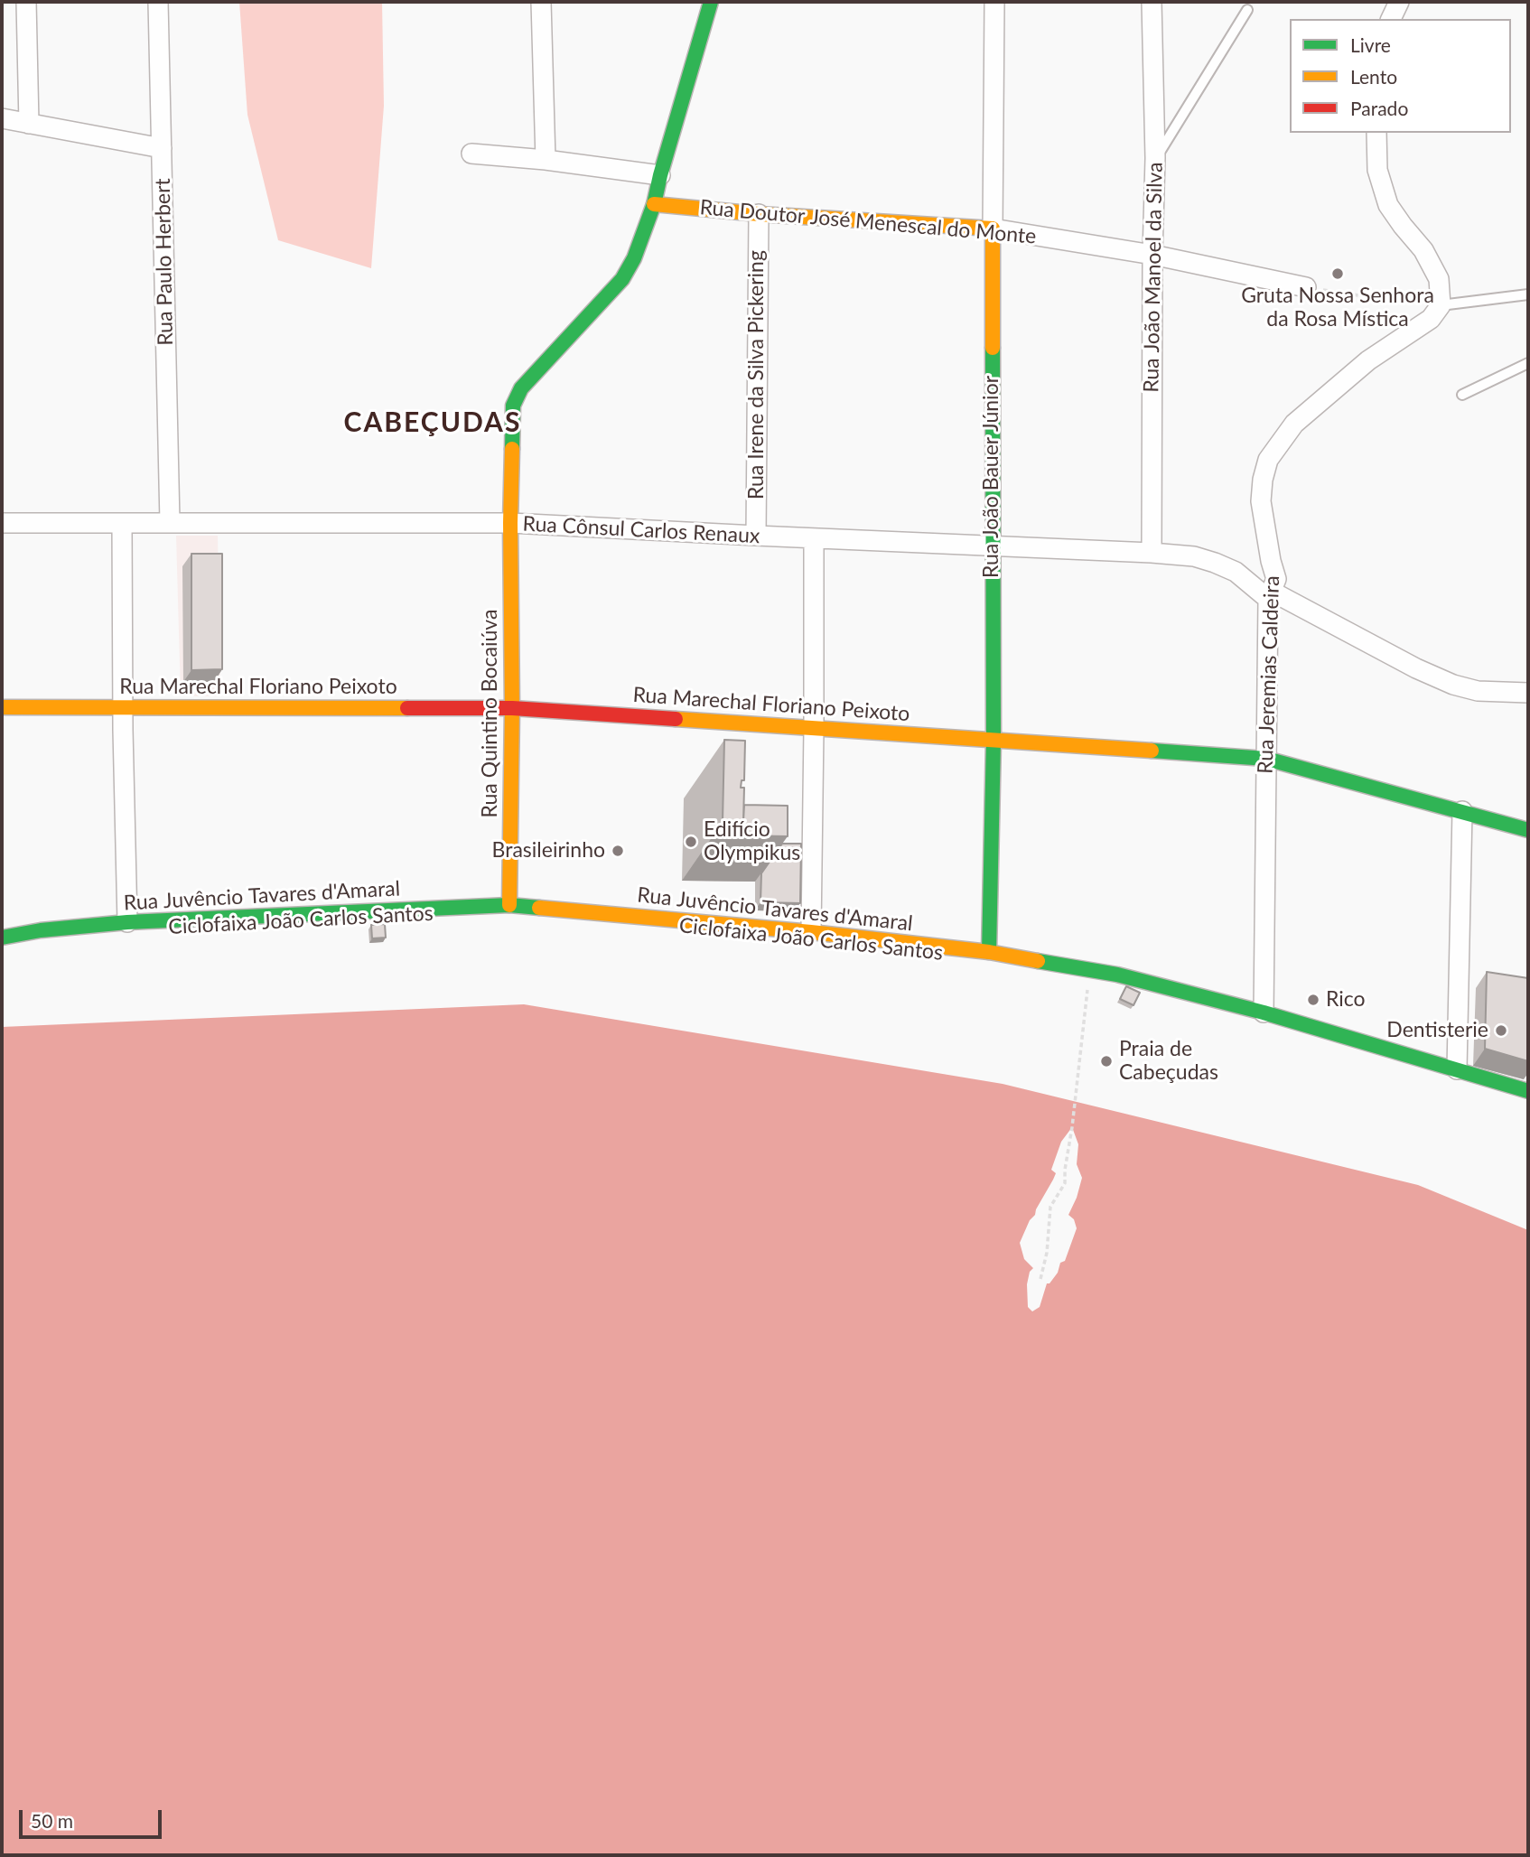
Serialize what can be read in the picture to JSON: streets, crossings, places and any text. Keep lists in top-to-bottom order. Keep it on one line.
{"streets":{"street":["Rua Doutor José Menescal do Monte","Rua Paulo Herbert","Rua João Manoel da Silva","Rua Irene da Silva Pickering","Rua João Bauer Júnior","Rua Cônsul Carlos Renaux","Rua Jeremias Caldeira","Rua Marechal Floriano Peixoto","Rua Quintino Bocaiúva","Rua Juvêncio Tavares d'Amaral"]},"crossings":[["Rua Doutor José Menescal do Monte","Rua João Manoel da Silva"],["Rua Doutor José Menescal do Monte","Rua Irene da Silva Pickering"],["Rua Doutor José Menescal do Monte","Rua João Bauer Júnior"],["Rua Doutor José Menescal do Monte","Rua Quintino Bocaiúva"],["Rua Paulo Herbert","Rua Cônsul Carlos Renaux"],["Rua João Manoel da Silva","Rua Cônsul Carlos Renaux"],["Rua Irene da Silva Pickering","Rua Cônsul Carlos Renaux"],["Rua João Bauer Júnior","Rua Cônsul Carlos Renaux"],["Rua João Bauer Júnior","Rua Marechal Floriano Peixoto"],["Rua João Bauer Júnior","Rua Juvêncio Tavares d'Amaral"],["Rua Cônsul Carlos Renaux","Rua Jeremias Caldeira"],["Rua Cônsul Carlos Renaux","Rua Quintino Bocaiúva"],["Rua Jeremias Caldeira","Rua Marechal Floriano Peixoto"],["Rua Jeremias Caldeira","Rua Juvêncio Tavares d'Amaral"],["Rua Marechal Floriano Peixoto","Rua Quintino Bocaiúva"],["Rua Quintino Bocaiúva","Rua Juvêncio Tavares d'Amaral"]],"districts":["CABEÇUDAS"],"places":["Gruta Nossa Senhora da Rosa Mística","Edifício Olympikus","Brasileirinho","Rico","Dentisterie","Praia de Cabeçudas"],"legend":["Livre","Lento","Parado"],"scale_bar":"50 m"}
